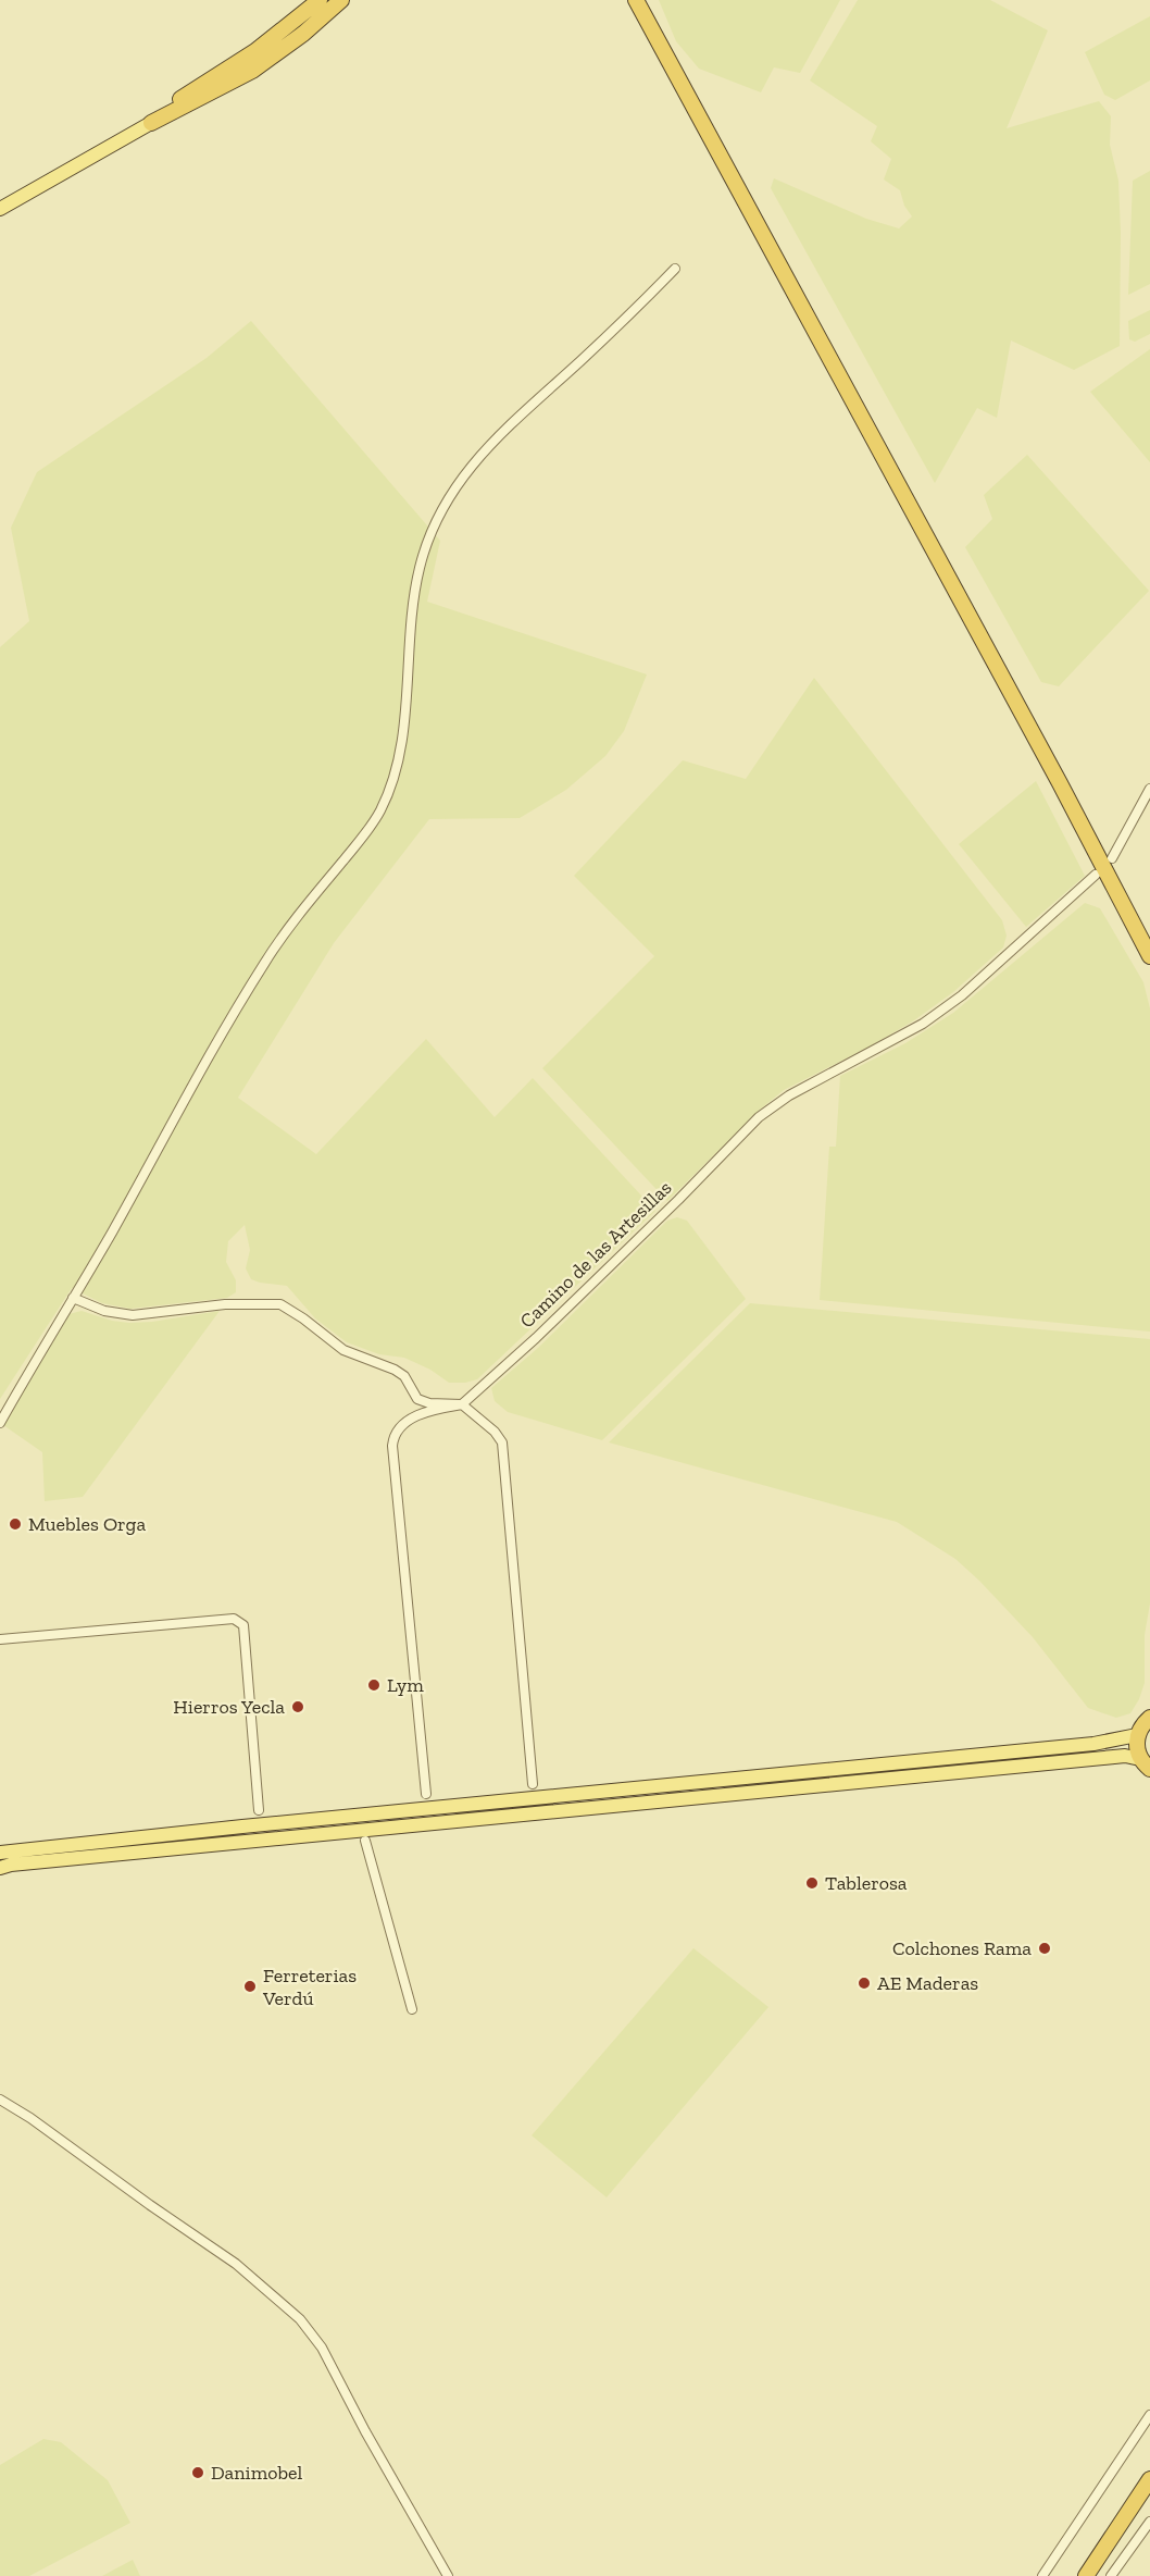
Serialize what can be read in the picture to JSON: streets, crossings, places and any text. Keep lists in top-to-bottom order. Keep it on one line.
{"streets":{"street":["Camino de las Artesillas"]},"places":["Muebles Orga","Lym","Hierros Yecla","Tablerosa","Colchones Rama","AE Maderas","Ferreterias Verdú","Danimobel"]}
